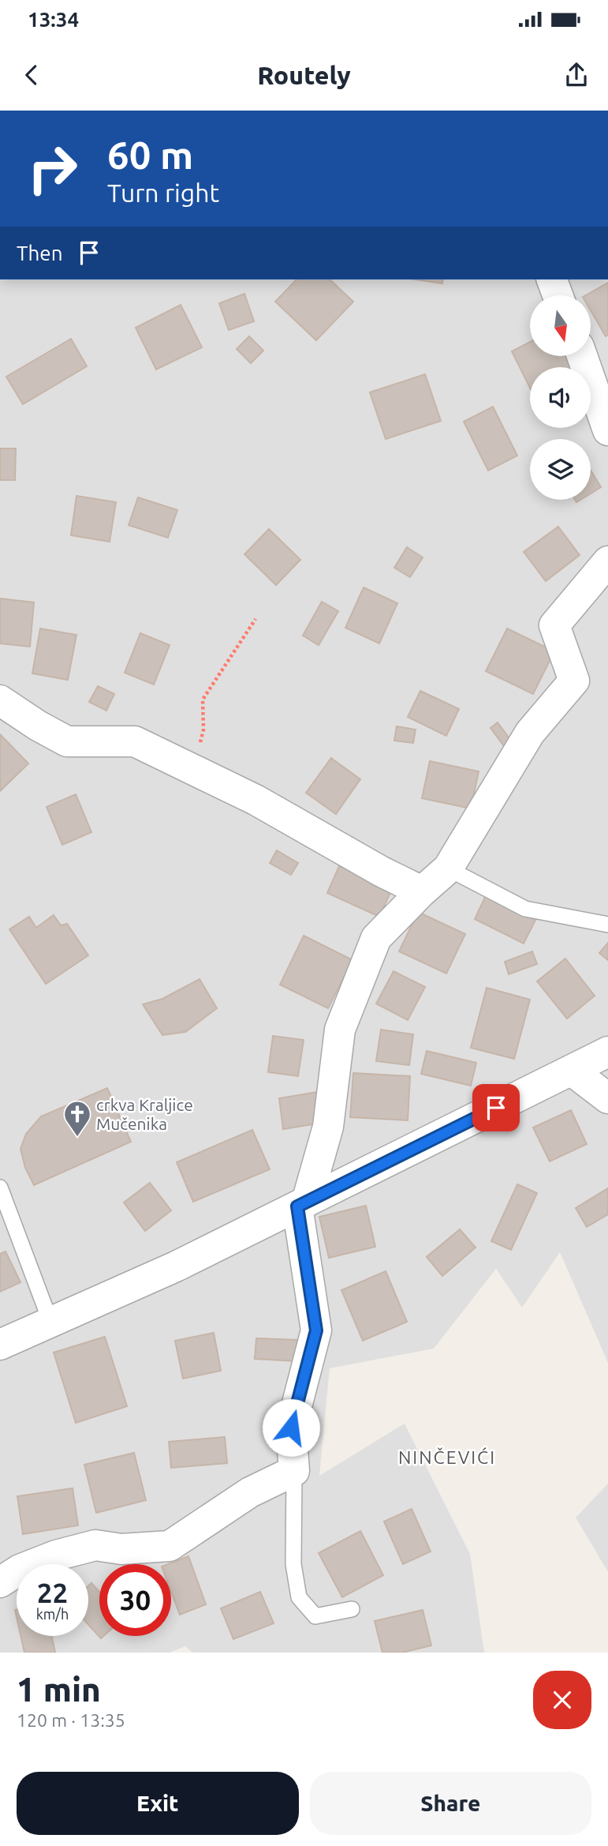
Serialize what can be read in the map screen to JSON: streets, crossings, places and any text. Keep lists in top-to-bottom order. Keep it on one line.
{"districts":["NINČEVIĆI"],"places":{"church":["crkva Kraljice Mučenika"]},"north":"bottom","page":{"status":"13:34","header":"Routely","turn":["60 m","Turn right"],"then":"Then","speed":"22 km/h","limit":"30","heading":["1 min","120 m · 13:35"],"buttons":["Exit","Share"]}}
